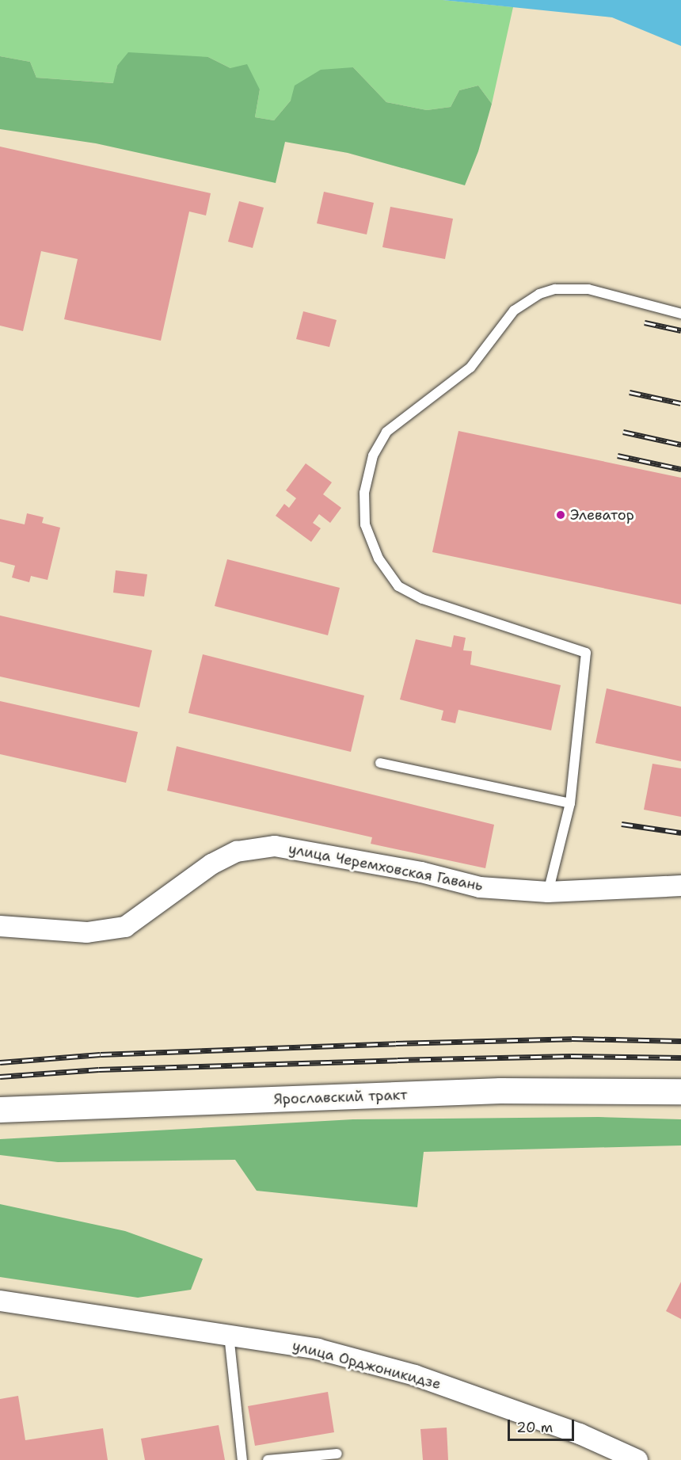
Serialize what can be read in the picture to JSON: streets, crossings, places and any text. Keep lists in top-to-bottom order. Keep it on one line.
{"streets":{"street":["улица Черемховская Гавань","Ярославский тракт","улица Орджоникидзе"]},"places":["Элеватор"],"scale_bar":"20 m"}
